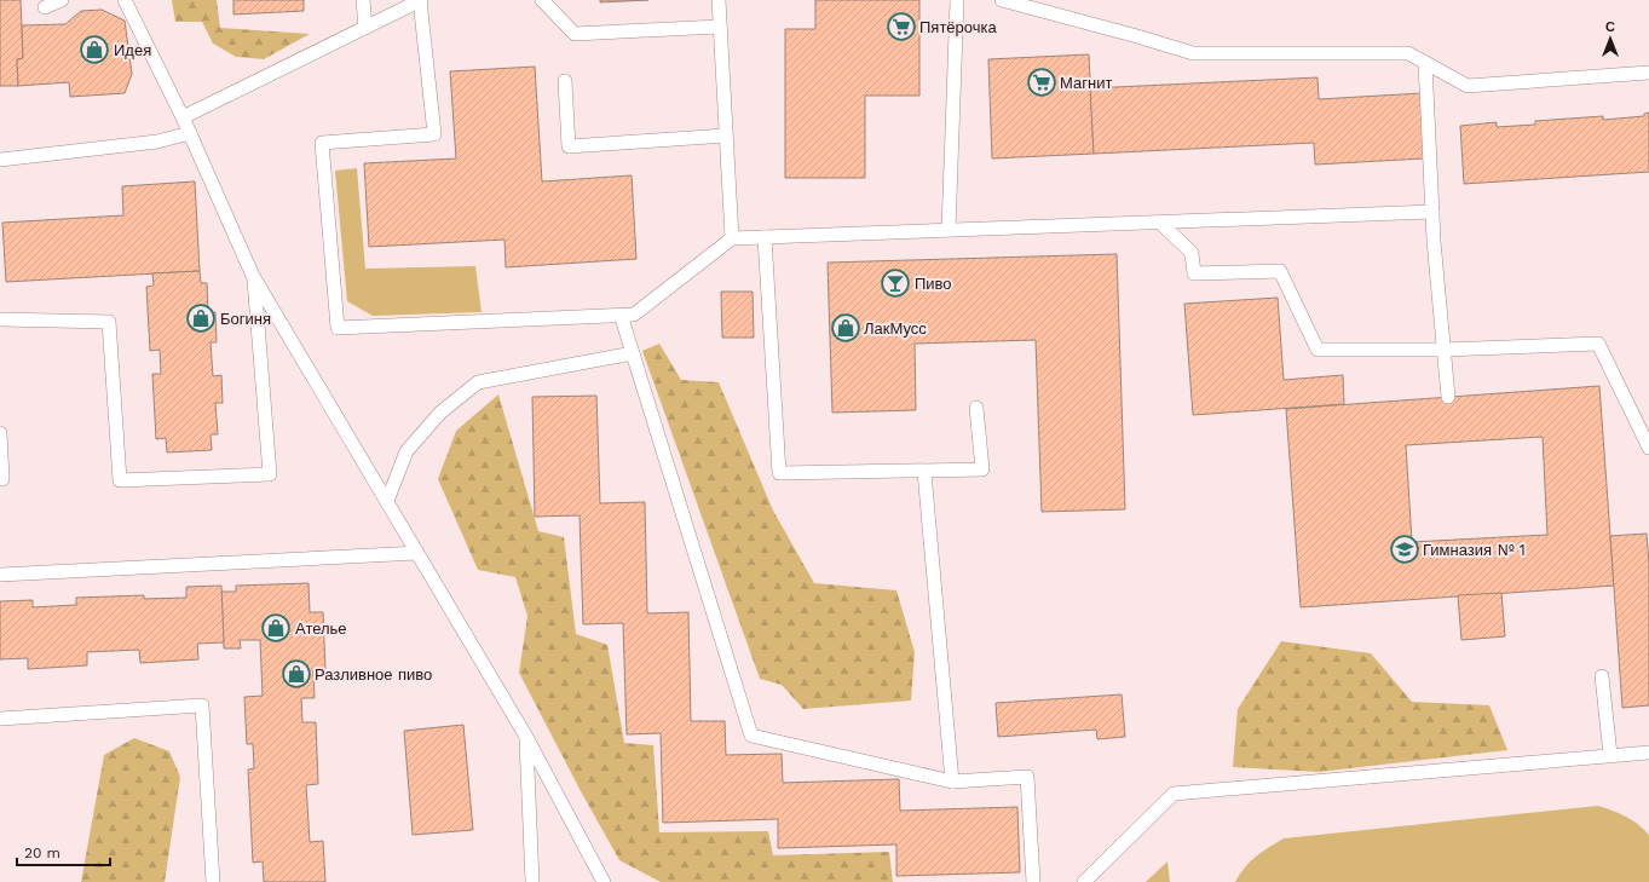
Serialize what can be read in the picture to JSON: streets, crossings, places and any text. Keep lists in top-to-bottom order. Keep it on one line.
{"places":{"supermarket":["Пятёрочка","Магнит"],"shop":["Идея","Богиня","ЛакМусс","Ателье","Разливное пиво"],"bar":["Пиво"],"school or university":["Гимназия № 1"]},"scale_bar":"20 m","north":"top"}
